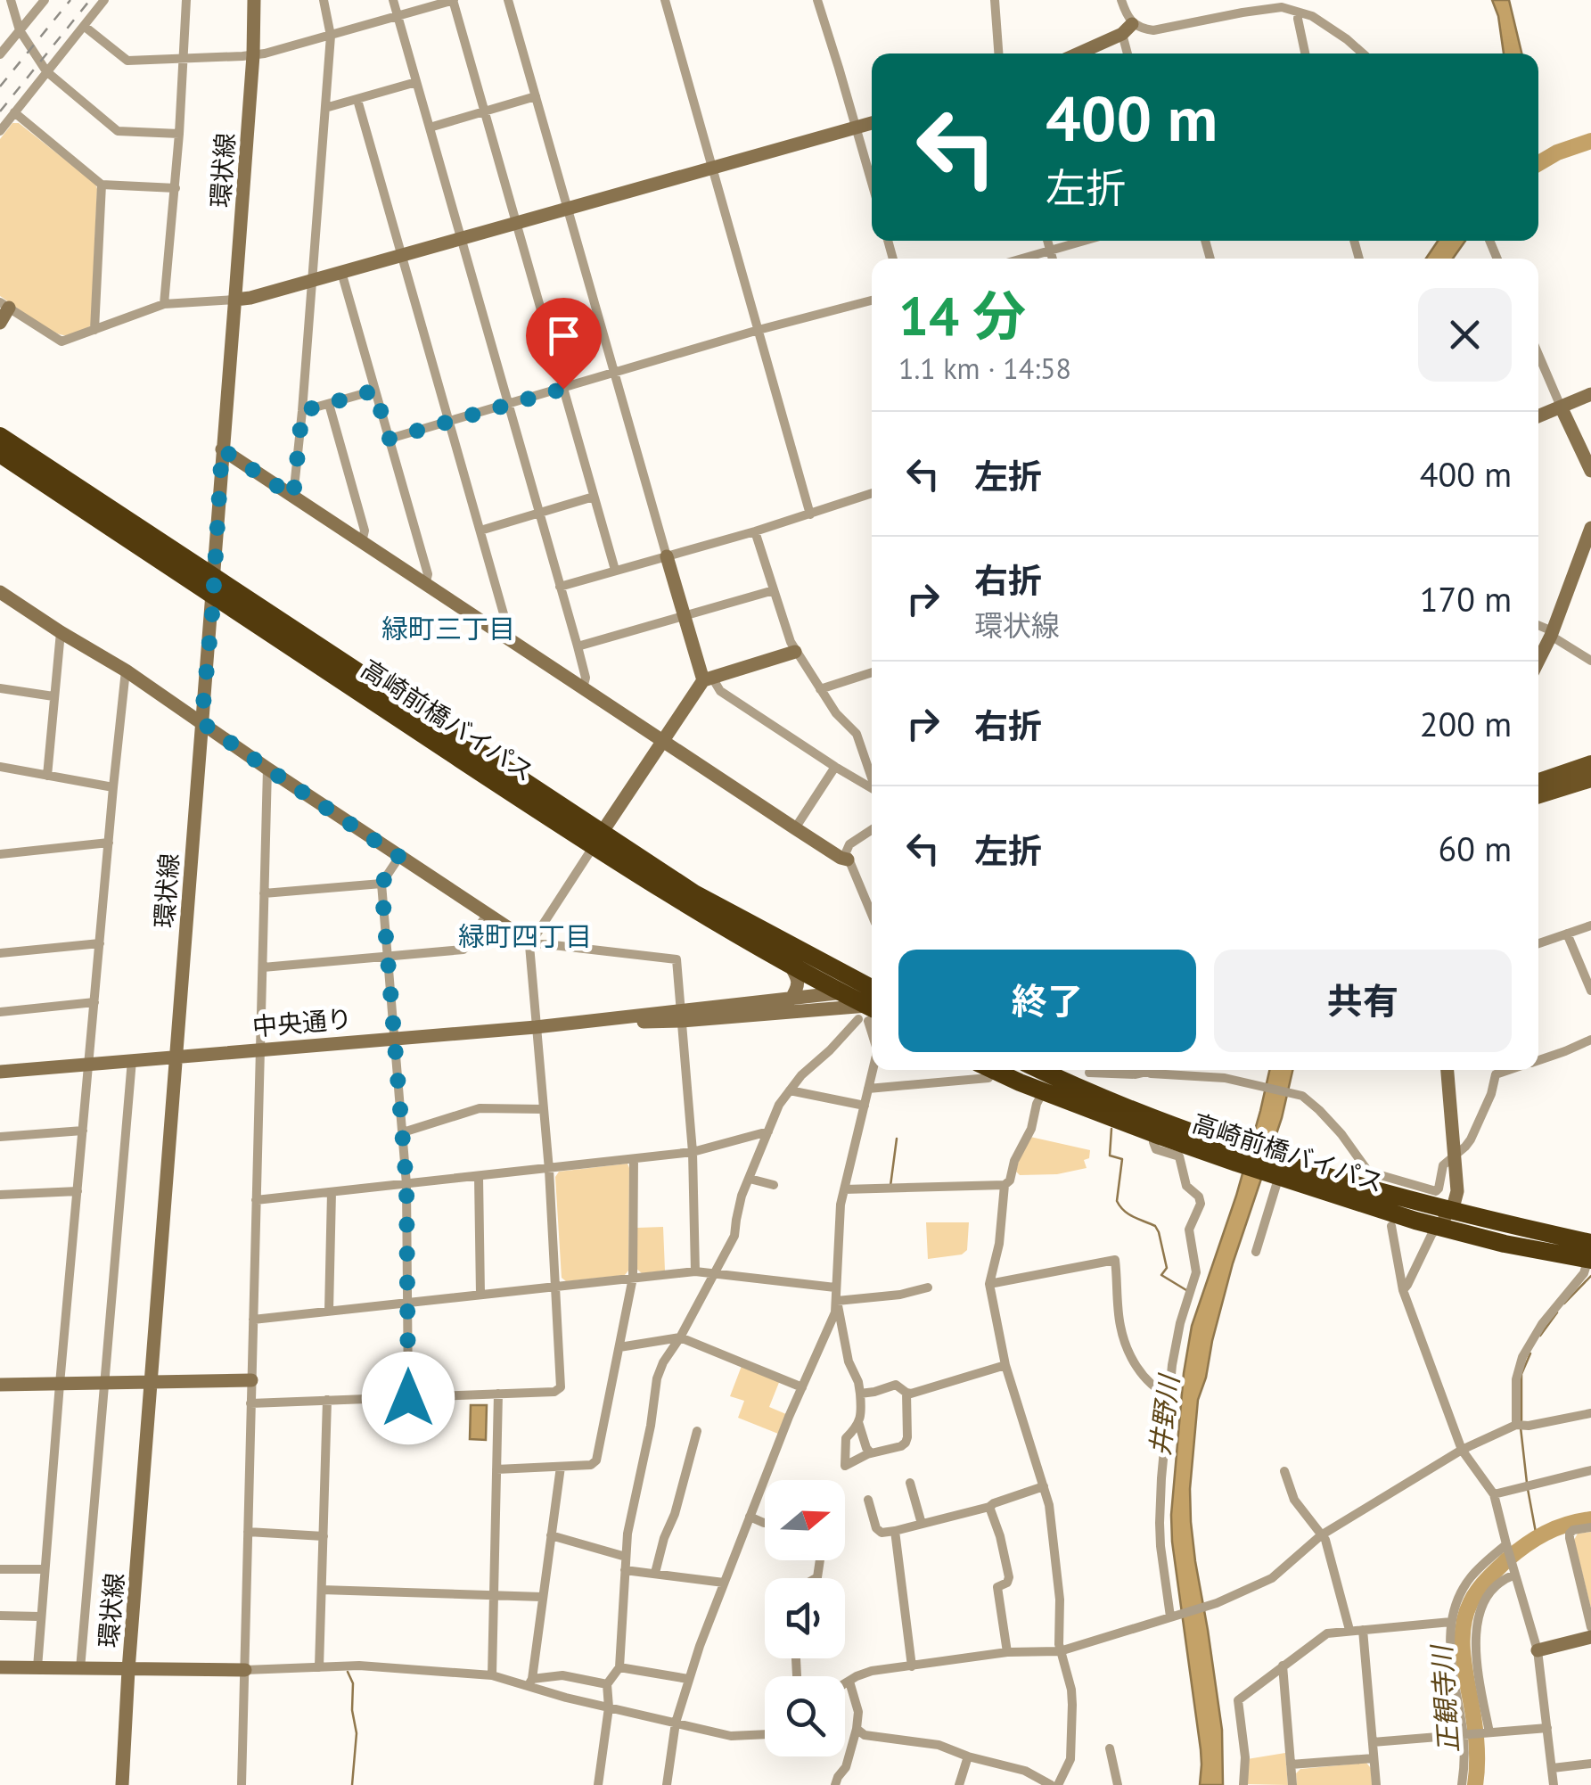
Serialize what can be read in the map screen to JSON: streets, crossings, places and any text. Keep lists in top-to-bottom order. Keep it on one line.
{"streets":{"highway":["高崎前橋バイパス"],"street":["環状線","中央通り"]},"crossings":[["環状線","高崎前橋バイパス"],["環状線","中央通り"],["高崎前橋バイパス","中央通り"]],"districts":["緑町三丁目","緑町四丁目"],"water":["井野川","正観寺川"],"north":"right","page":{"turn":["400 m","左折"],"heading":["14 分","1.1 km · 14:58"],"list":[{"name":"左折","value":"400 m"},{"name":"右折","note":"環状線","value":"170 m"},{"name":"右折","value":"200 m"},{"name":"左折","value":"60 m"}],"buttons":["終了","共有"]}}
